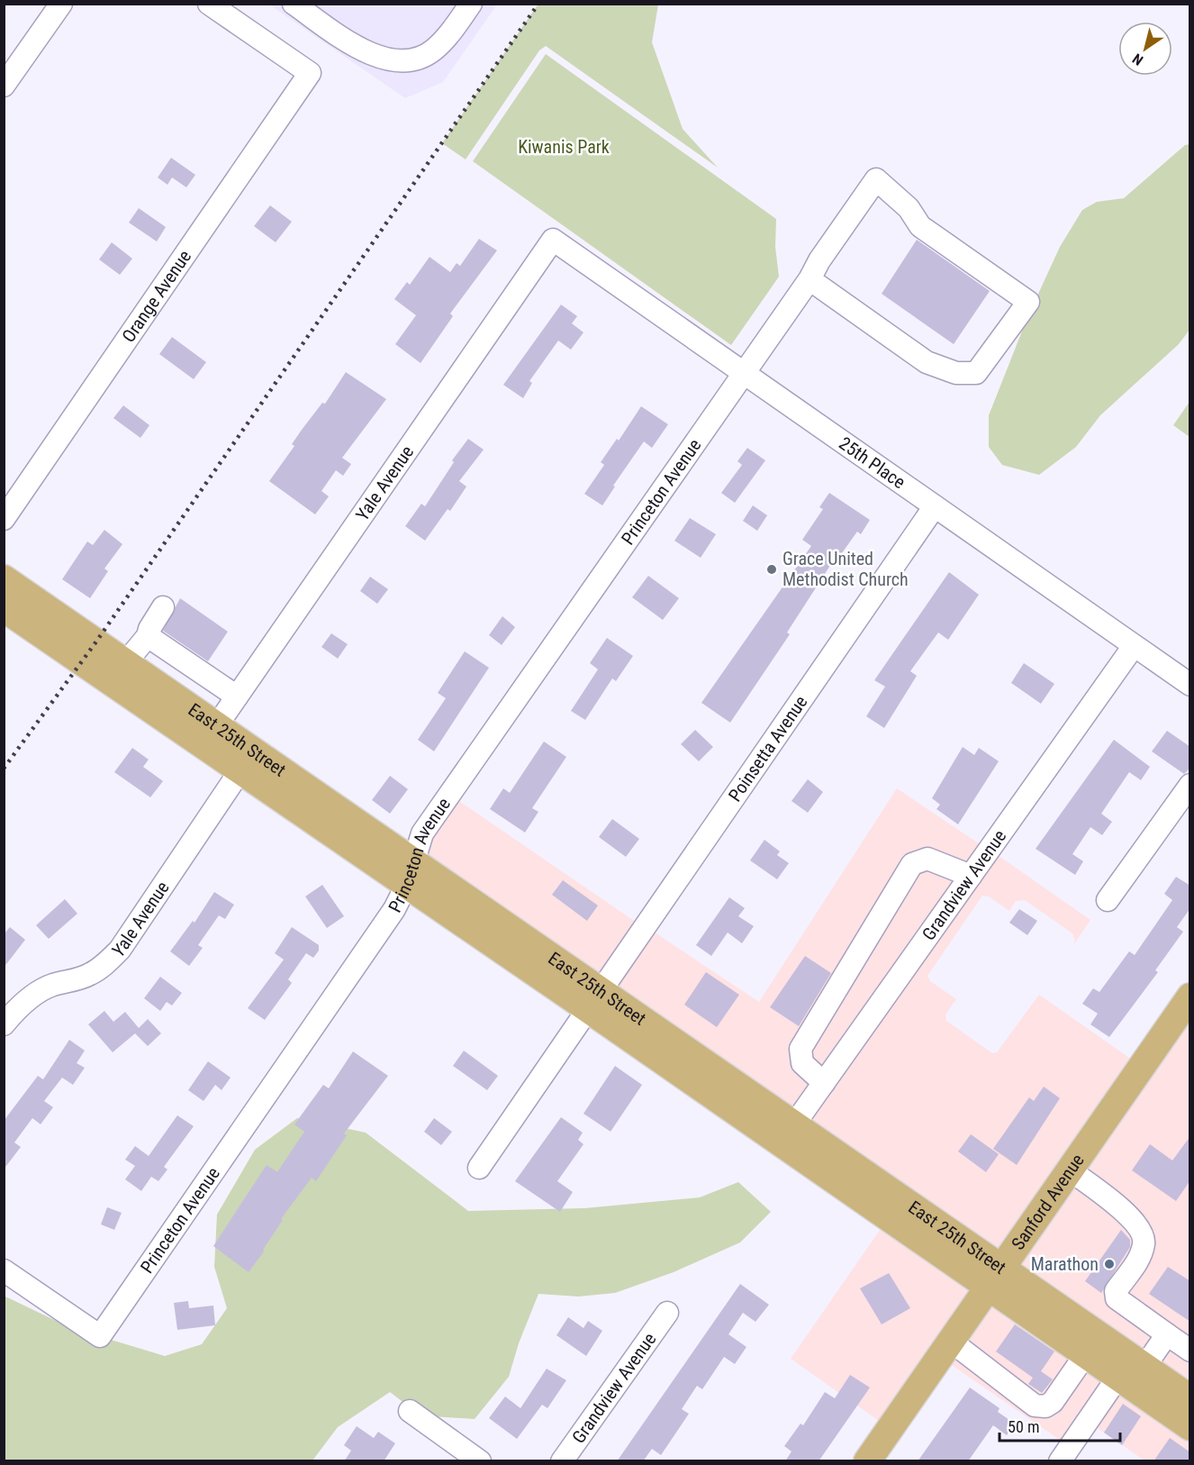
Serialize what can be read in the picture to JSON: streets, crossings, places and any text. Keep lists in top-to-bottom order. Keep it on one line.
{"streets":{"main road":["East 25th Street","Sanford Avenue"],"street":["Orange Avenue","25th Place","Yale Avenue","Princeton Avenue","Poinsetta Avenue","Grandview Avenue"]},"crossings":[["25th Place","Yale Avenue"],["25th Place","Princeton Avenue"],["25th Place","Poinsetta Avenue"],["25th Place","Grandview Avenue"],["Yale Avenue","East 25th Street"],["Princeton Avenue","East 25th Street"],["East 25th Street","Poinsetta Avenue"],["East 25th Street","Grandview Avenue"],["East 25th Street","Sanford Avenue"]],"parks":["Kiwanis Park"],"places":["Grace United Methodist Church","Marathon"],"scale_bar":"50 m","north":"bottom left"}
